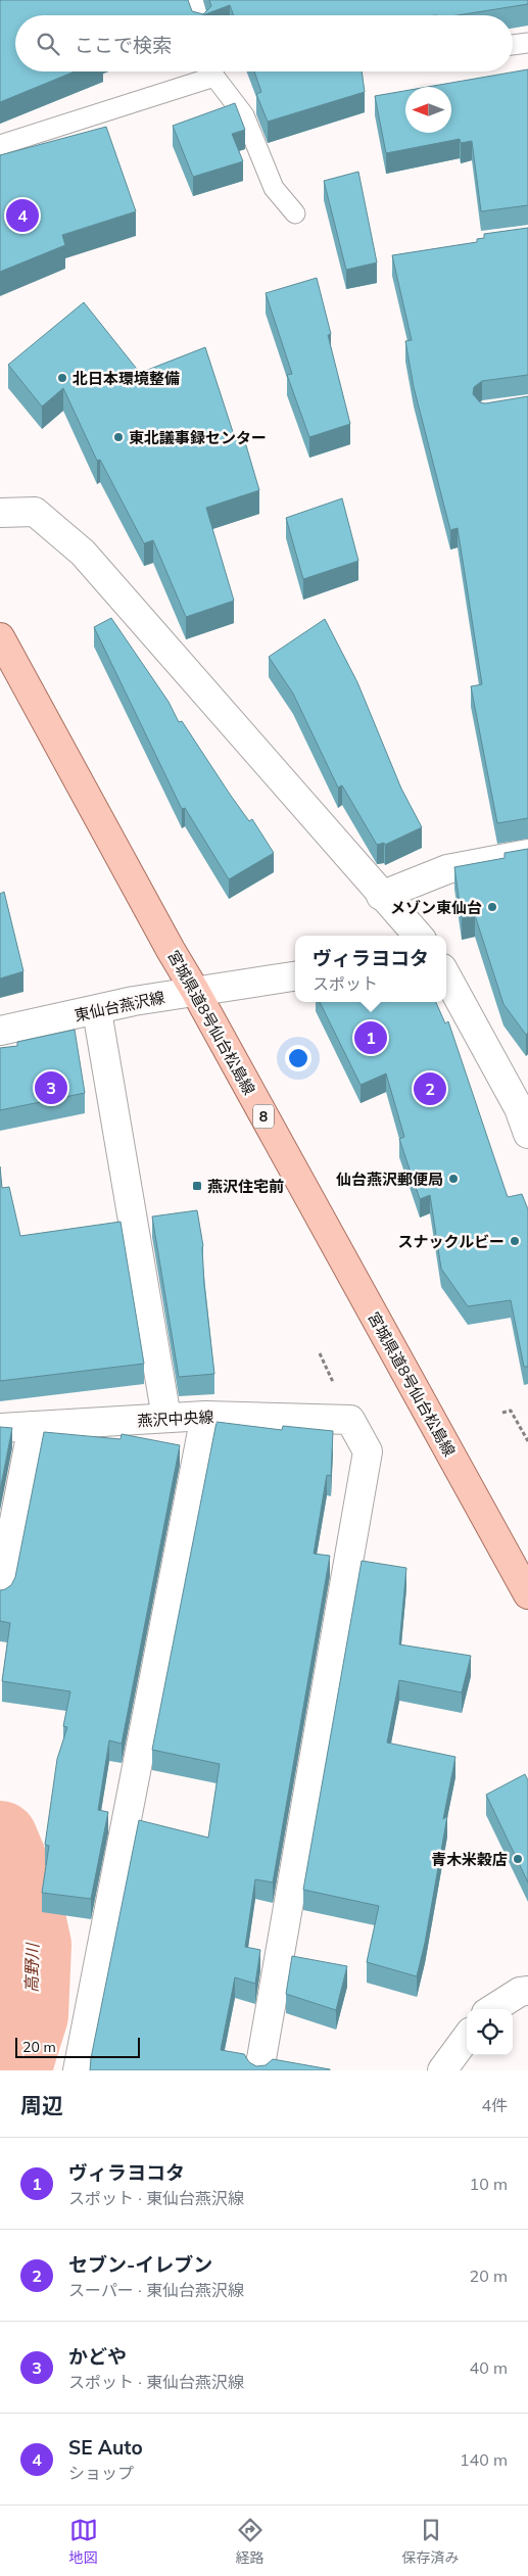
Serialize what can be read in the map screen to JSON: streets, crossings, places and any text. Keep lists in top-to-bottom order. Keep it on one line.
{"streets":{"main road":["宮城県道8号仙台松島線","8"],"street":["東仙台燕沢線","燕沢中央線"]},"crossings":[["東仙台燕沢線","宮城県道8号仙台松島線"]],"water":["高野川"],"places":{"other":["北日本環境整備","東北議事録センター","メゾン東仙台","仙台燕沢郵便局","スナックルビー","青木米穀店"],"transit":["燕沢住宅前"]},"scale_bar":"20 m","north":"left","page":{"search":"ここで検索","pins":["4","1","3","2"],"popup":["ヴィラヨコタ","スポット"],"scale":"20 m","heading":["周辺","4件"],"list":[{"mark":"1","name":"ヴィラヨコタ","note":"スポット · 東仙台燕沢線","value":"10 m"},{"mark":"2","name":"セブン-イレブン","note":"スーパー · 東仙台燕沢線","value":"20 m"},{"mark":"3","name":"かどや","note":"スポット · 東仙台燕沢線","value":"40 m"},{"mark":"4","name":"SE Auto","note":"ショップ","value":"140 m"}],"nav":["地図","経路","保存済み"]}}
